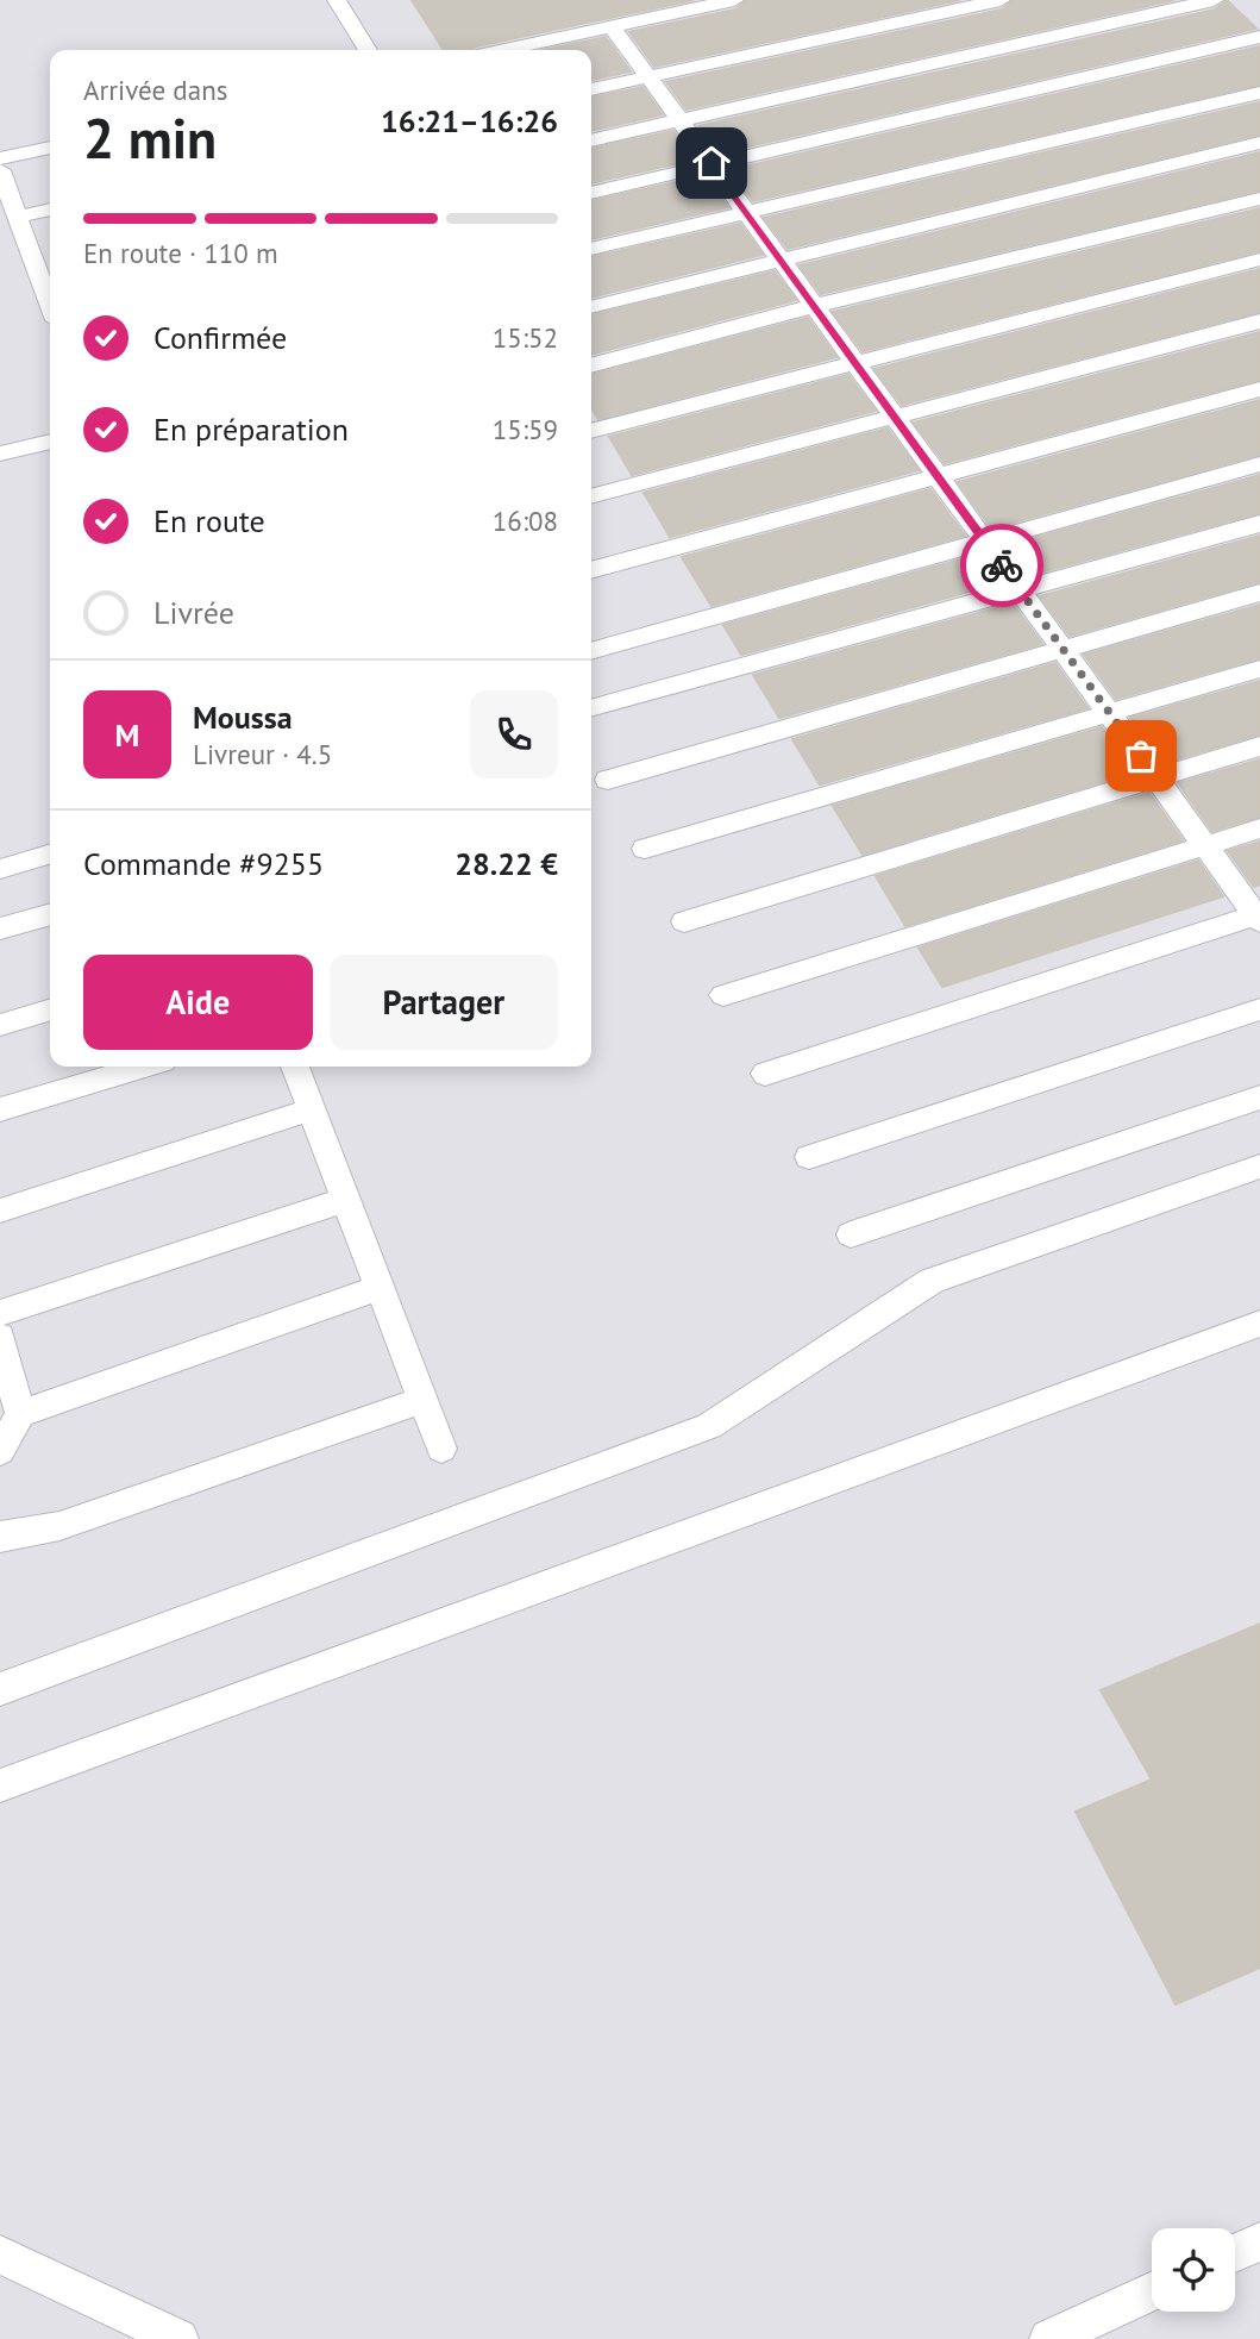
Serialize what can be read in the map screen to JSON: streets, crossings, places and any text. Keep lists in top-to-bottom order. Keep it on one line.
{"page":{"heading":["2 min","Arrivée dans","16:21–16:26"],"panel":["Moussa","Livreur · 4.5","Commande #9255","28.22 €"],"bar":"En route · 110 m","list":[["Confirmée","15:52"],["En préparation","15:59"],["En route","16:08"],"Livrée"],"round":"M","buttons":["Aide","Partager"]}}
